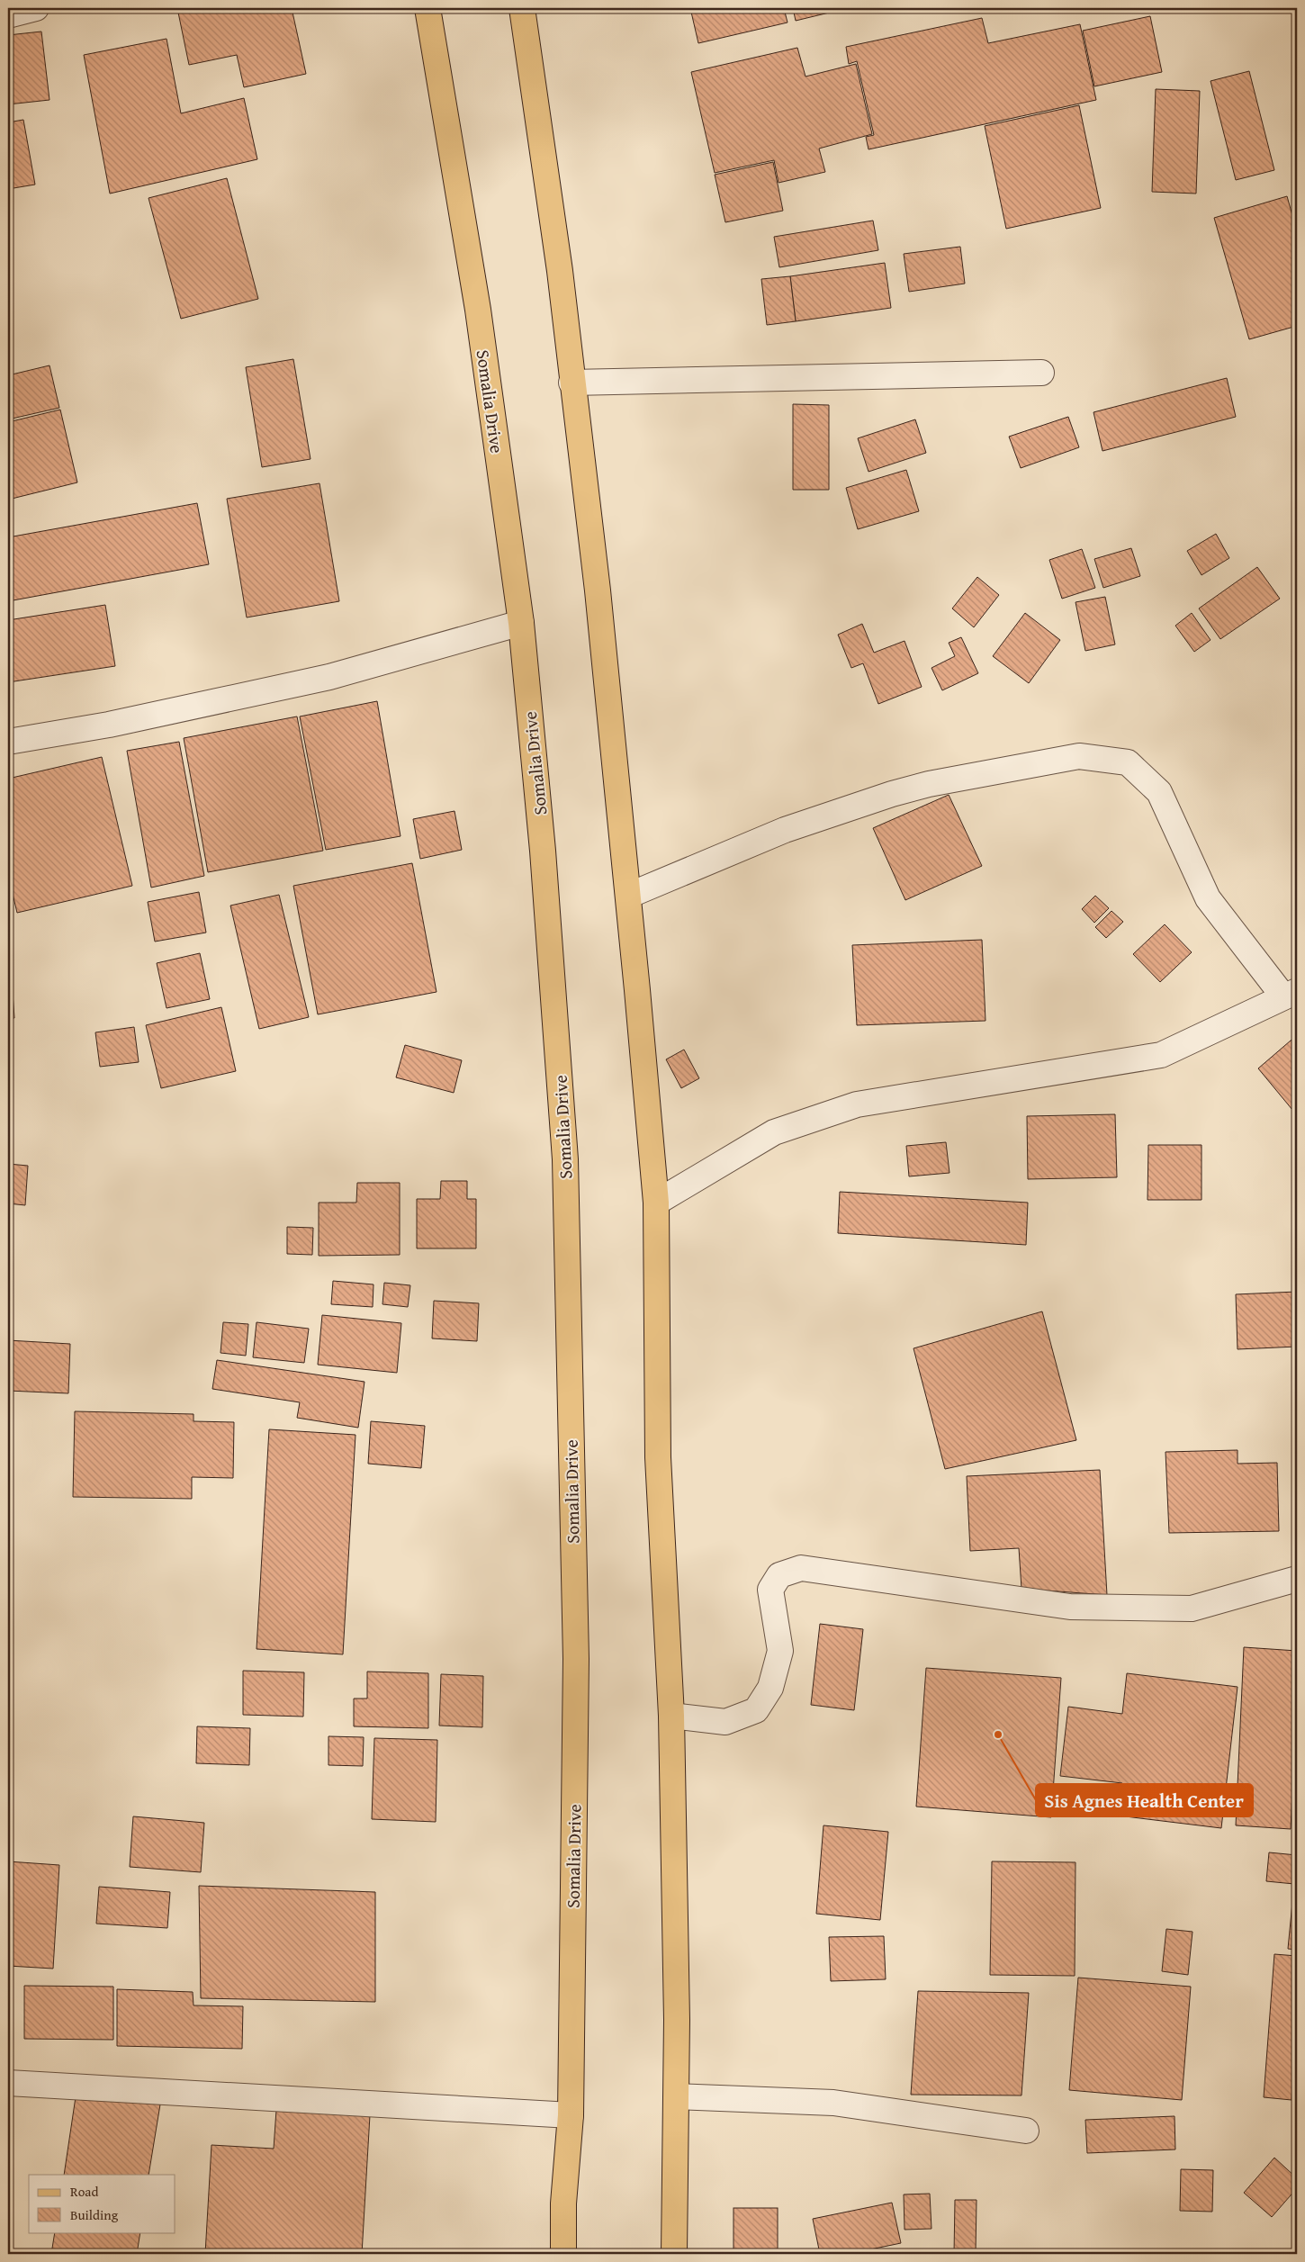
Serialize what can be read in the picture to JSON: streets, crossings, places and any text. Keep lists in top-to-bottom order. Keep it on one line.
{"streets":{"main road":["Somalia Drive"]},"places":["Sis Agnes Health Center"],"legend":["Road","Building"]}
